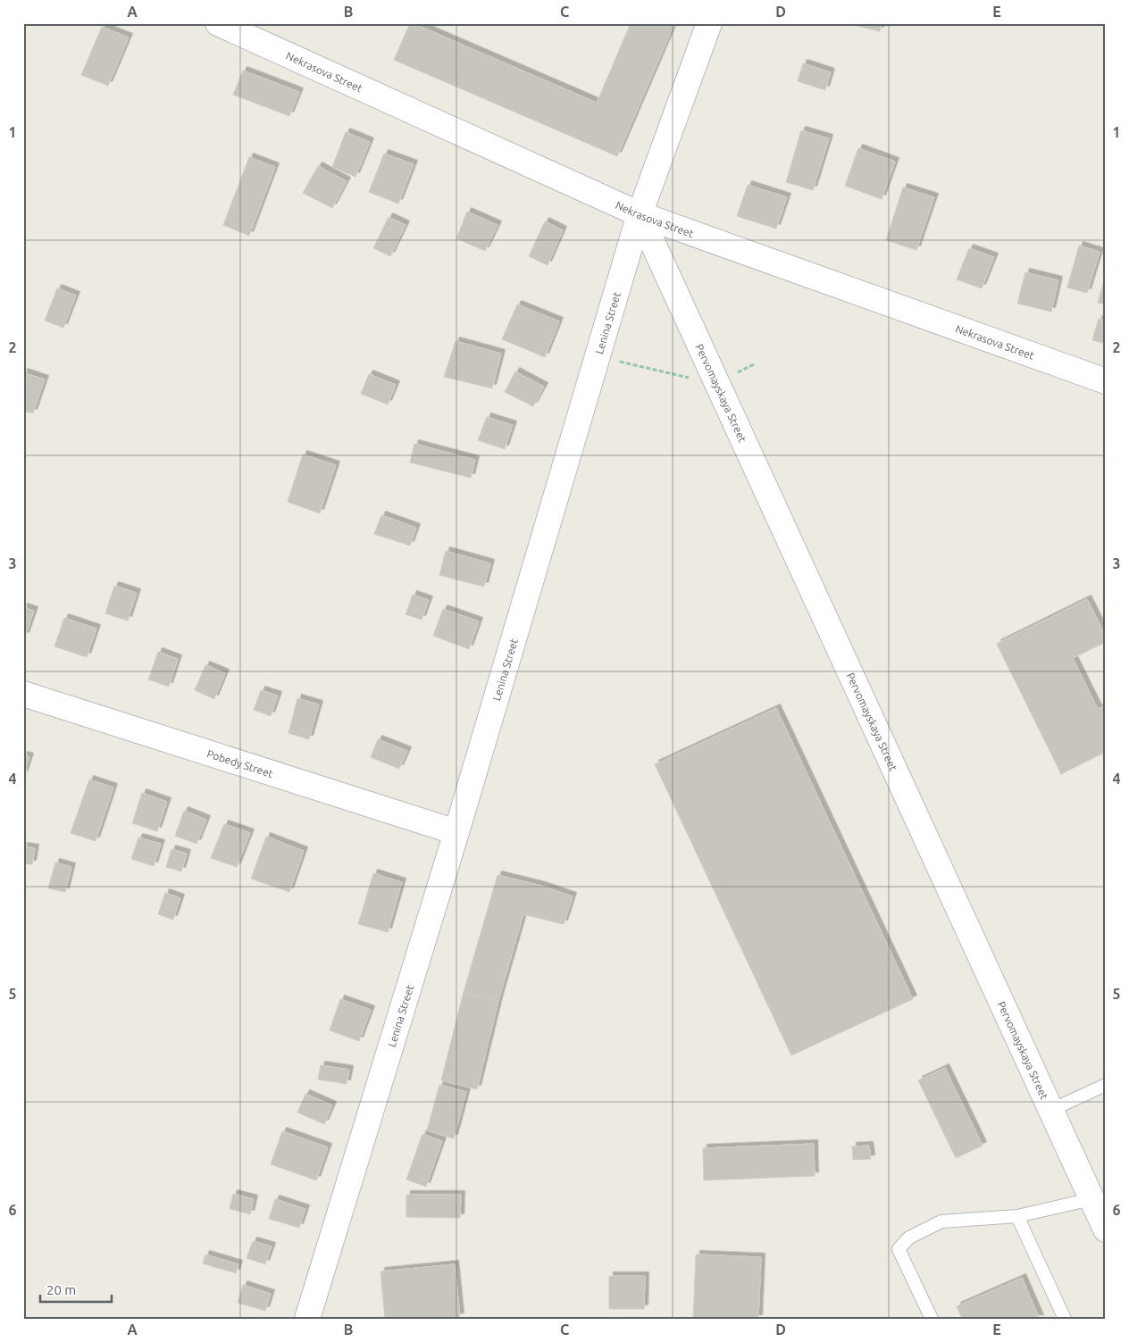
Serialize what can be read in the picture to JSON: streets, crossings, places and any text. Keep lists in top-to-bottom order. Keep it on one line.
{"streets":{"street":["Nekrasova Street","Lenina Street","Pervomayskaya Street","Pobedy Street"]},"crossings":[["Nekrasova Street","Lenina Street"],["Nekrasova Street","Pervomayskaya Street"],["Lenina Street","Pervomayskaya Street"],["Lenina Street","Pobedy Street"]],"scale_bar":"20 m","grid":{"columns":["A","B","C","D","E"],"rows":["1","2","3","4","5","6"]}}
